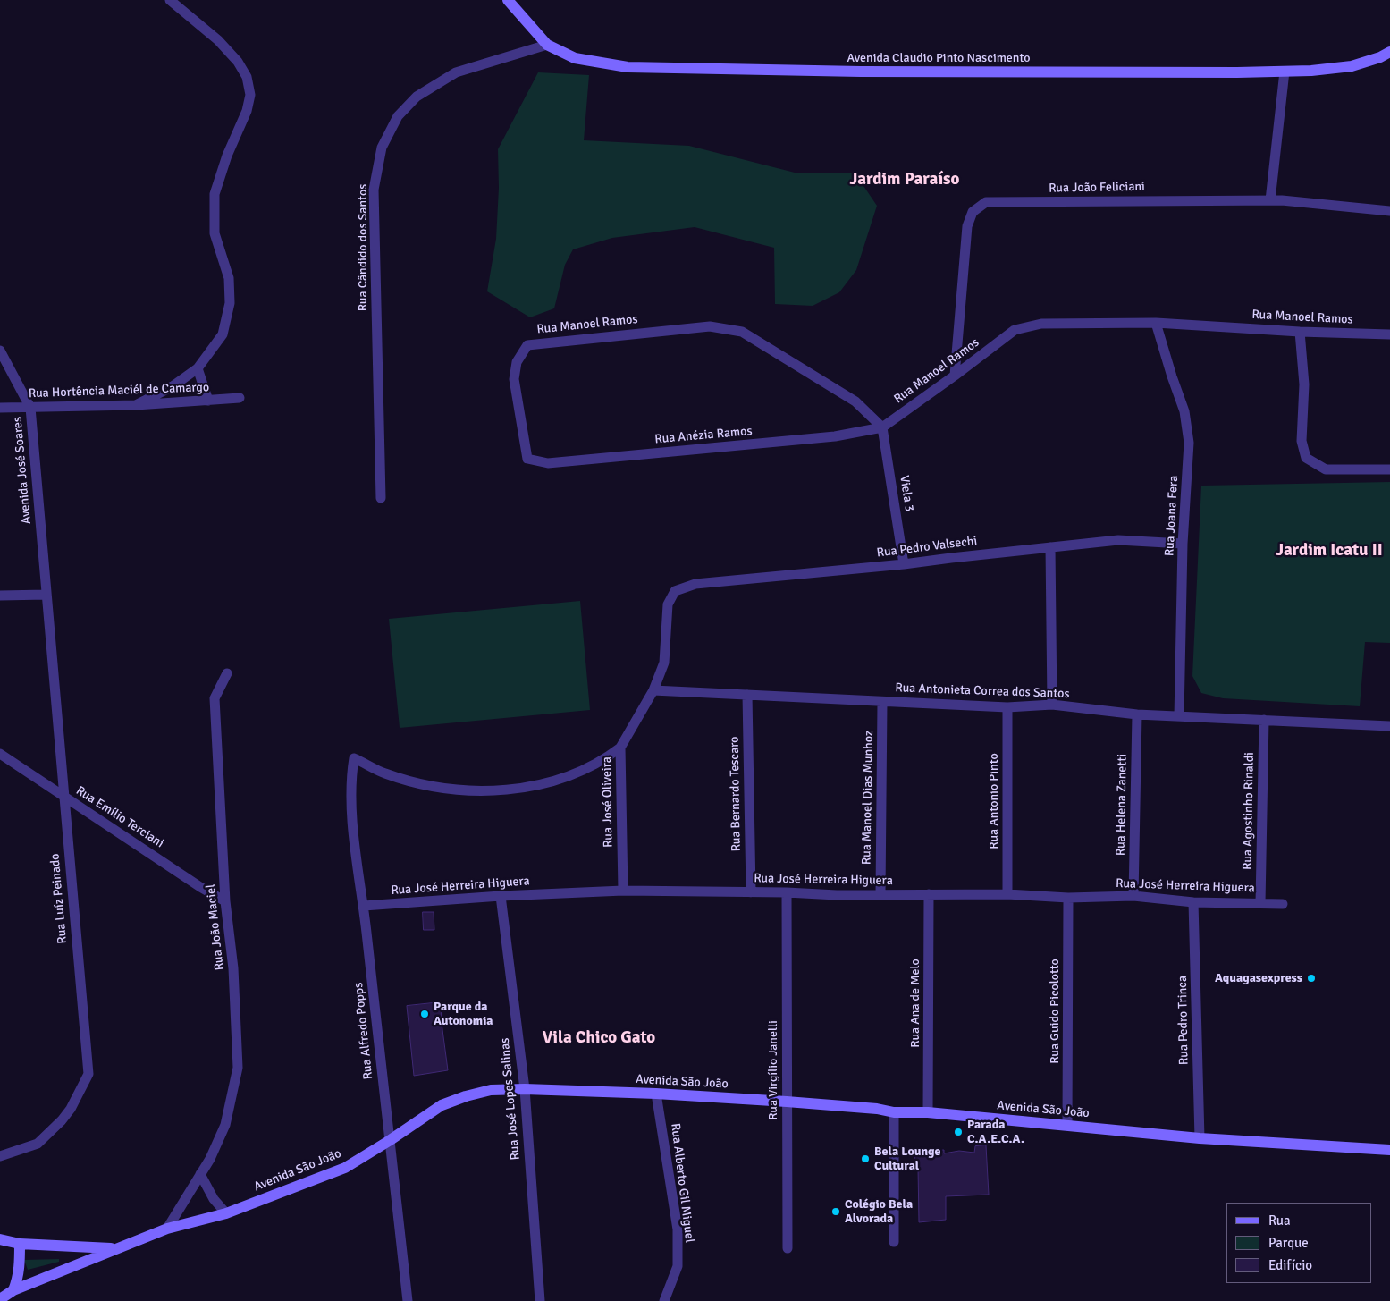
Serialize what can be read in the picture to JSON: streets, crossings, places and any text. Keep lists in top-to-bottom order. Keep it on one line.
{"streets":{"main road":["Avenida Claudio Pinto Nascimento","Avenida São João"],"street":["Rua João Feliciani","Rua Cândido dos Santos","Rua Manoel Ramos","Rua Hortência Maciél de Camargo","Rua Anézia Ramos","Avenida José Soares","Viela 3","Rua Joana Fera","Rua Pedro Valsechi","Rua Antonieta Correa dos Santos","Rua Bernardo Tescaro","Rua Manoel Dias Munhoz","Rua Antonio Pinto","Rua José Oliveira","Rua Helena Zanetti","Rua Agostinho Rinaldi","Rua Emílio Terciani","Rua José Herreira Higuera","Rua Luíz Peinado","Rua João Maciel","Rua Ana de Melo","Rua Guido Picolotto","Rua Pedro Trinca","Rua Alfredo Popps","Rua Virgílio Janelli","Rua José Lopes Salinas","Rua Alberto Gil Miguel"]},"crossings":[["Avenida Claudio Pinto Nascimento","Rua Cândido dos Santos"],["Rua João Feliciani","Rua Manoel Ramos"],["Rua Manoel Ramos","Rua Anézia Ramos"],["Rua Manoel Ramos","Viela 3"],["Rua Manoel Ramos","Rua Joana Fera"],["Rua Hortência Maciél de Camargo","Avenida José Soares"],["Rua Anézia Ramos","Viela 3"],["Avenida José Soares","Rua Luíz Peinado"],["Viela 3","Rua Pedro Valsechi"],["Rua Joana Fera","Rua Pedro Valsechi"],["Rua Joana Fera","Rua Antonieta Correa dos Santos"],["Rua Pedro Valsechi","Rua José Oliveira"],["Rua Antonieta Correa dos Santos","Rua Bernardo Tescaro"],["Rua Antonieta Correa dos Santos","Rua Manoel Dias Munhoz"],["Rua Antonieta Correa dos Santos","Rua Antonio Pinto"],["Rua Antonieta Correa dos Santos","Rua José Oliveira"],["Rua Antonieta Correa dos Santos","Rua Helena Zanetti"],["Rua Antonieta Correa dos Santos","Rua Agostinho Rinaldi"],["Rua Bernardo Tescaro","Rua José Herreira Higuera"],["Rua Manoel Dias Munhoz","Rua José Herreira Higuera"],["Rua Antonio Pinto","Rua José Herreira Higuera"],["Rua José Oliveira","Rua José Herreira Higuera"],["Rua José Oliveira","Rua Alfredo Popps"],["Rua Helena Zanetti","Rua José Herreira Higuera"],["Rua Agostinho Rinaldi","Rua José Herreira Higuera"],["Rua Emílio Terciani","Rua Luíz Peinado"],["Rua Emílio Terciani","Rua João Maciel"],["Rua José Herreira Higuera","Rua Ana de Melo"],["Rua José Herreira Higuera","Rua Guido Picolotto"],["Rua José Herreira Higuera","Rua Pedro Trinca"],["Rua José Herreira Higuera","Rua Alfredo Popps"],["Rua José Herreira Higuera","Rua Virgílio Janelli"],["Rua José Herreira Higuera","Rua José Lopes Salinas"],["Rua João Maciel","Avenida São João"],["Rua Ana de Melo","Avenida São João"],["Rua Guido Picolotto","Avenida São João"],["Rua Pedro Trinca","Avenida São João"],["Rua Alfredo Popps","Avenida São João"],["Rua Virgílio Janelli","Avenida São João"],["Avenida São João","Rua José Lopes Salinas"],["Avenida São João","Rua Alberto Gil Miguel"]],"districts":["Jardim Paraíso","Jardim Icatu II","Vila Chico Gato"],"places":["Aquagasexpress","Parque da Autonomia","Parada C.A.E.C.A.","Bela Lounge Cultural","Colégio Bela Alvorada"],"legend":["Rua","Parque","Edifício"]}
